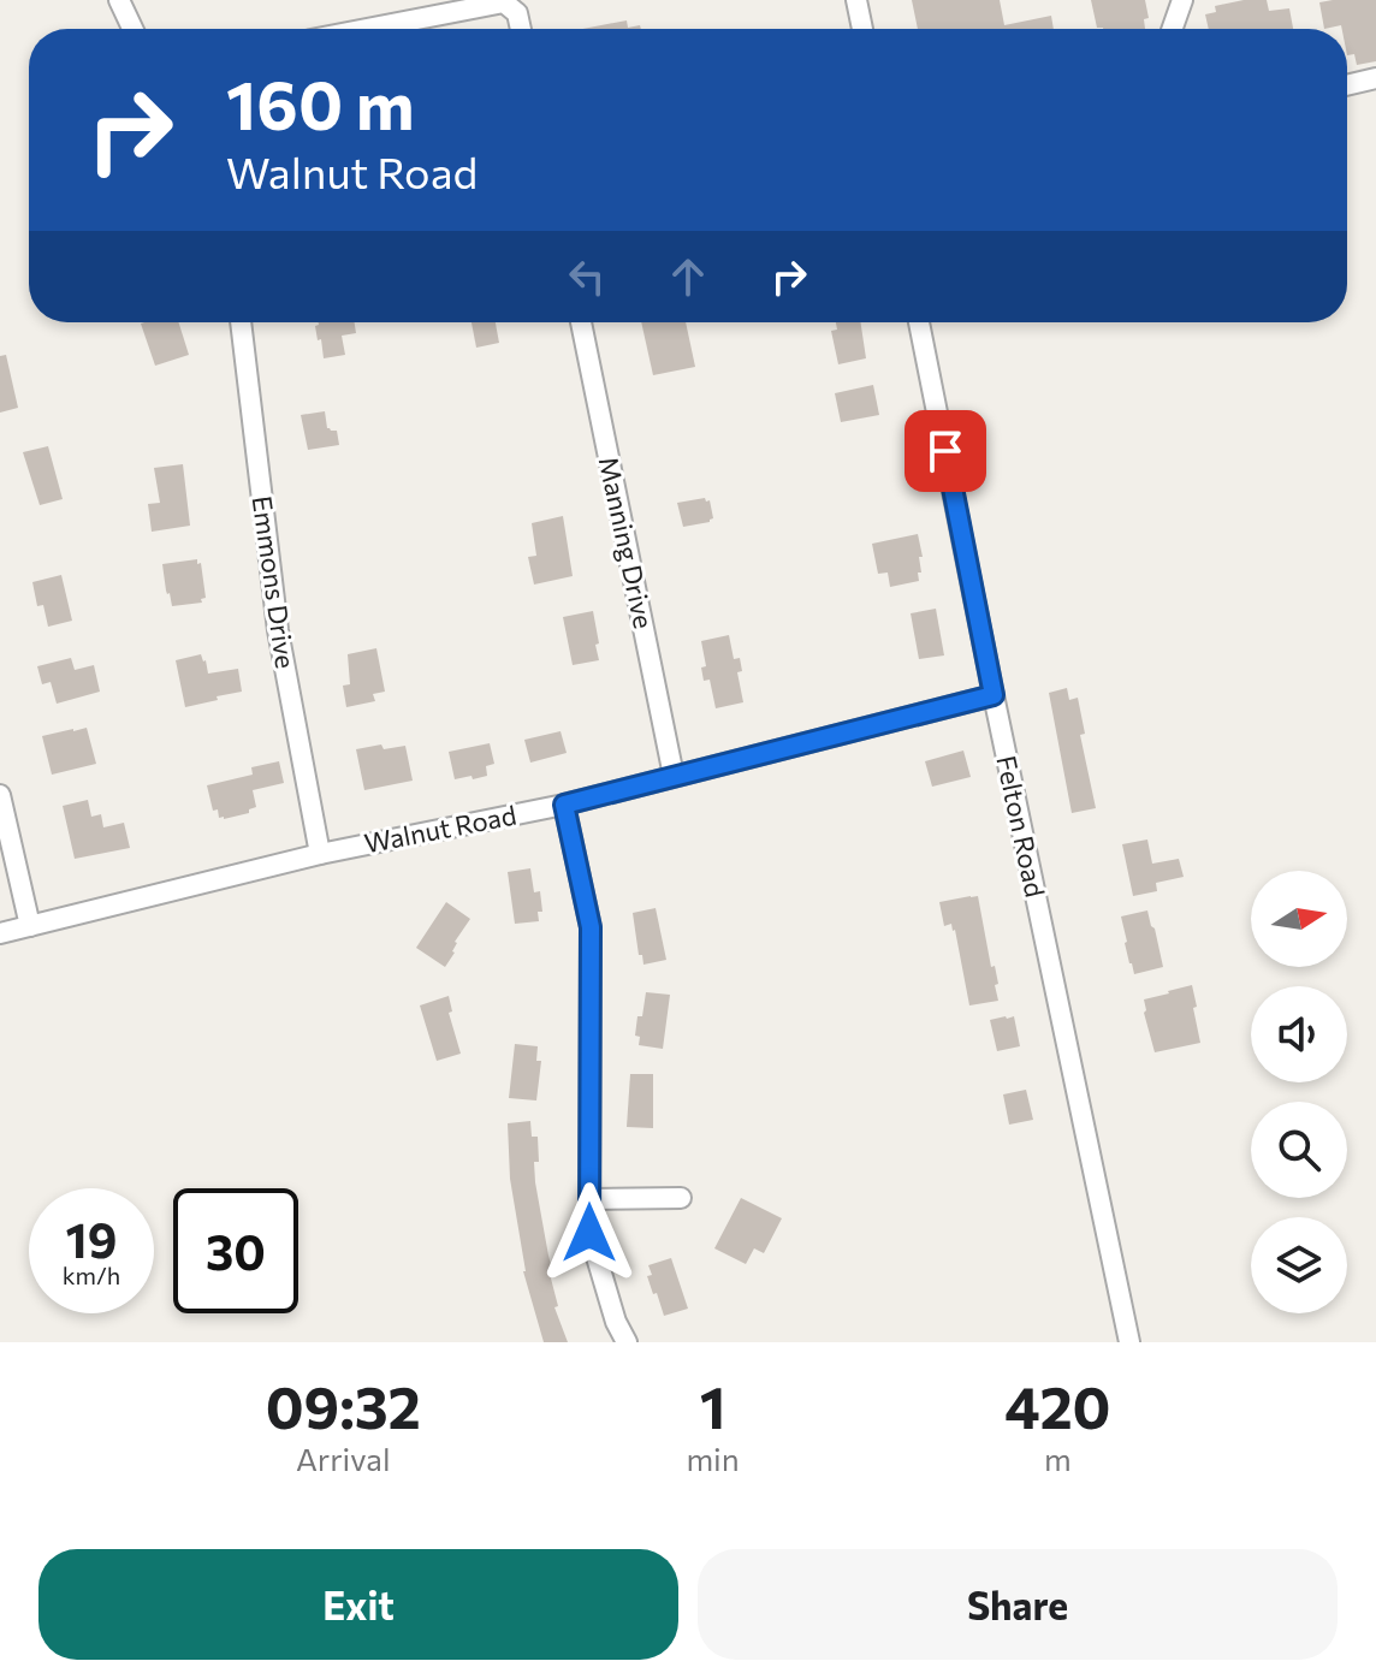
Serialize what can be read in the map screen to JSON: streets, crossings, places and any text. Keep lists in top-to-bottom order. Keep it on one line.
{"streets":{"street":["Manning Drive","Emmons Drive","Felton Road","Walnut Road"]},"crossings":[["Manning Drive","Walnut Road"],["Emmons Drive","Walnut Road"],["Felton Road","Walnut Road"]],"north":"right","page":{"turn":["160 m","Walnut Road"],"speed":"19 km/h","limit":"30","eta":["09:32","Arrival","1","min","420","m"],"buttons":["Exit","Share"]}}
